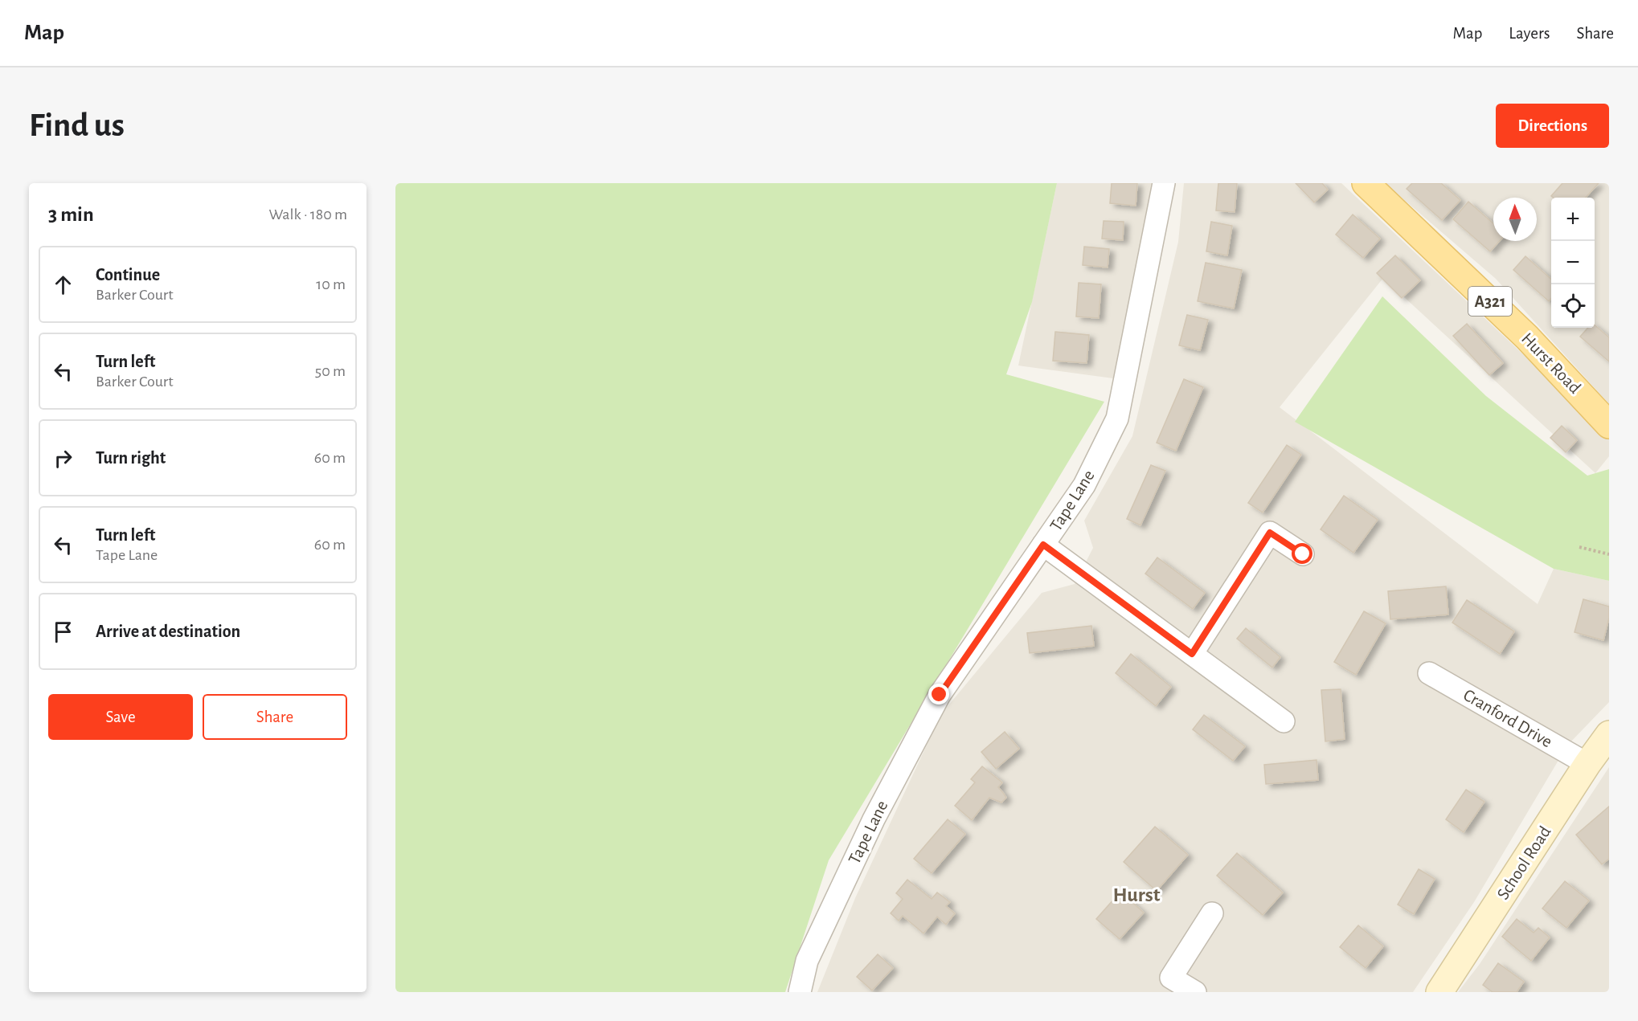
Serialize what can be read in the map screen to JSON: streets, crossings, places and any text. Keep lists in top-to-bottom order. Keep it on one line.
{"streets":{"main road":["A321","Hurst Road"],"street":["Tape Lane","Cranford Drive","School Road"]},"crossings":[["Cranford Drive","School Road"]],"districts":["Hurst"],"north":"top","page":{"header":"Map","nav":["Map","Layers","Share"],"buttons":["Directions",["Save","Share"]],"title":"Find us","heading":["3 min","Walk · 180 m"],"map_buttons":["+","−"],"list":[["Continue","Barker Court","10 m"],["Turn left","Barker Court","50 m"],["Turn right","60 m"],["Turn left","Tape Lane","60 m"],"Arrive at destination"]}}
